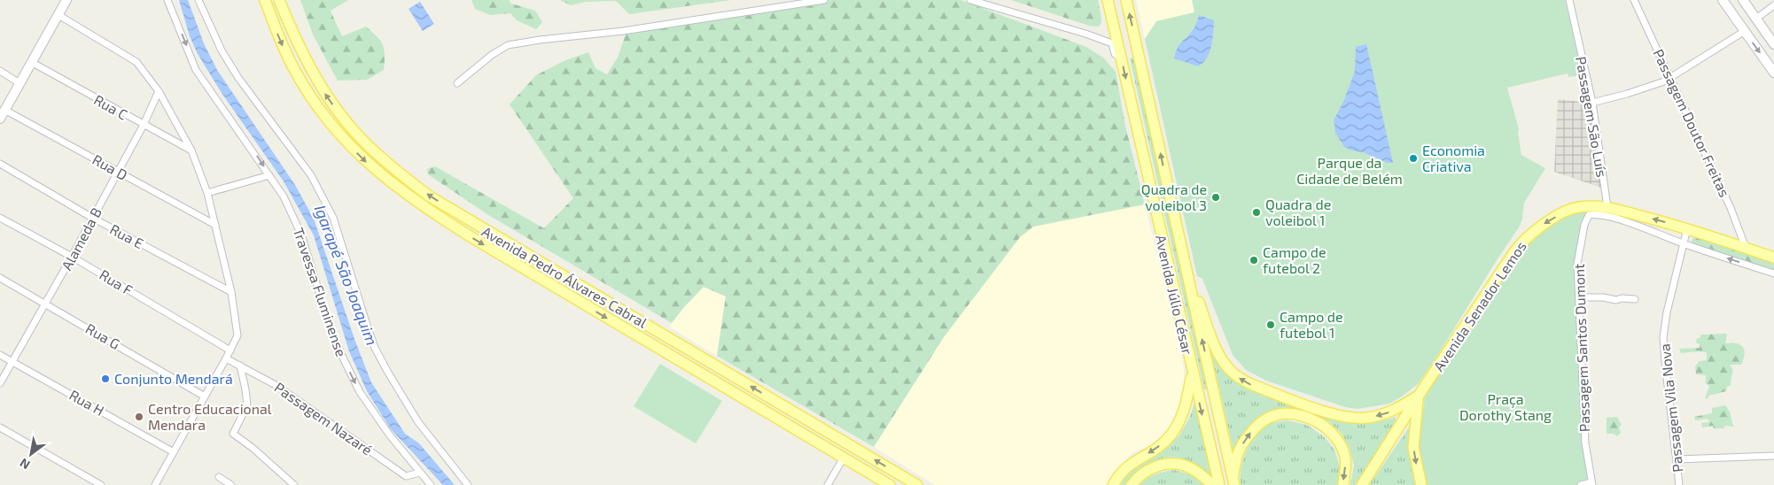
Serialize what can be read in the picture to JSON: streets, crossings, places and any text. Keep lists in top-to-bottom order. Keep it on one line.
{"streets":{"main road":["Avenida Pedro Álvares Cabral","Avenida Júlio César","Avenida Senador Lemos"],"street":["Rua C","Passagem São Luís","Passagem Doutor Freitas","Rua D","Rua E","Alameda B","Rua F","Travessa Fluminense","Rua G","Passagem Santos Dumont","Rua H","Passagem Vila Nova","Passagem Nazaré"]},"crossings":[["Rua C","Alameda B"],["Passagem São Luís","Avenida Senador Lemos"],["Passagem Doutor Freitas","Avenida Senador Lemos"],["Rua D","Alameda B"],["Rua E","Alameda B"],["Alameda B","Rua F"],["Alameda B","Rua G"],["Alameda B","Rua H"],["Travessa Fluminense","Passagem Nazaré"],["Avenida Senador Lemos","Passagem Vila Nova"],["Passagem Santos Dumont","Passagem Vila Nova"]],"one_way":["Avenida Senador Lemos"],"water":["Igarapé São Joaquim"],"parks":["Parque da Cidade de Belém","Praça Dorothy Stang"],"places":["Economia Criativa","Quadra de voleibol 3","Quadra de voleibol 1","Campo de futebol 2","Campo de futebol 1","Conjunto Mendará","Centro Educacional Mendara"],"north":"bottom left"}
